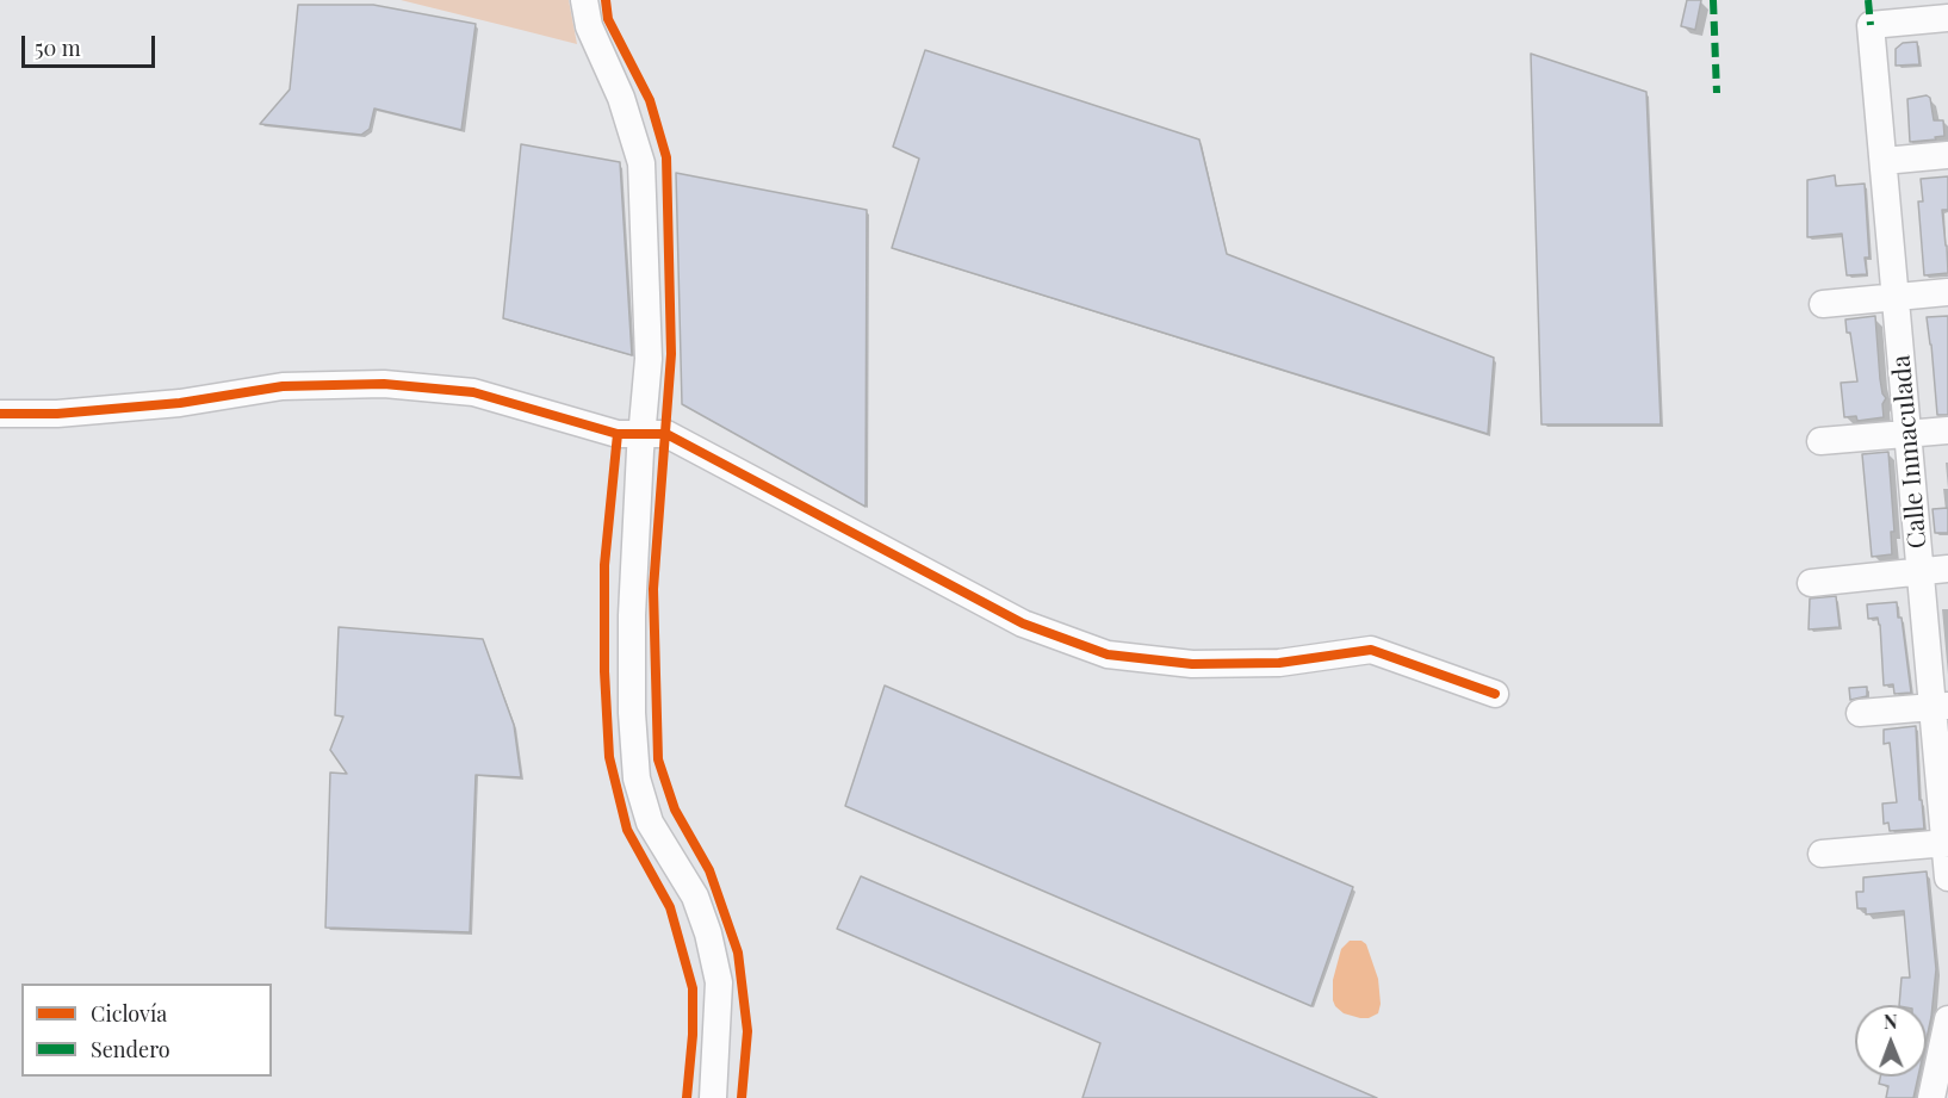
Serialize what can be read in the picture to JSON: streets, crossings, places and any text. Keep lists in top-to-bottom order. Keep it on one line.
{"streets":{"street":["Calle Inmaculada"]},"legend":["Ciclovía","Sendero"],"scale_bar":"50 m","north":"top"}
